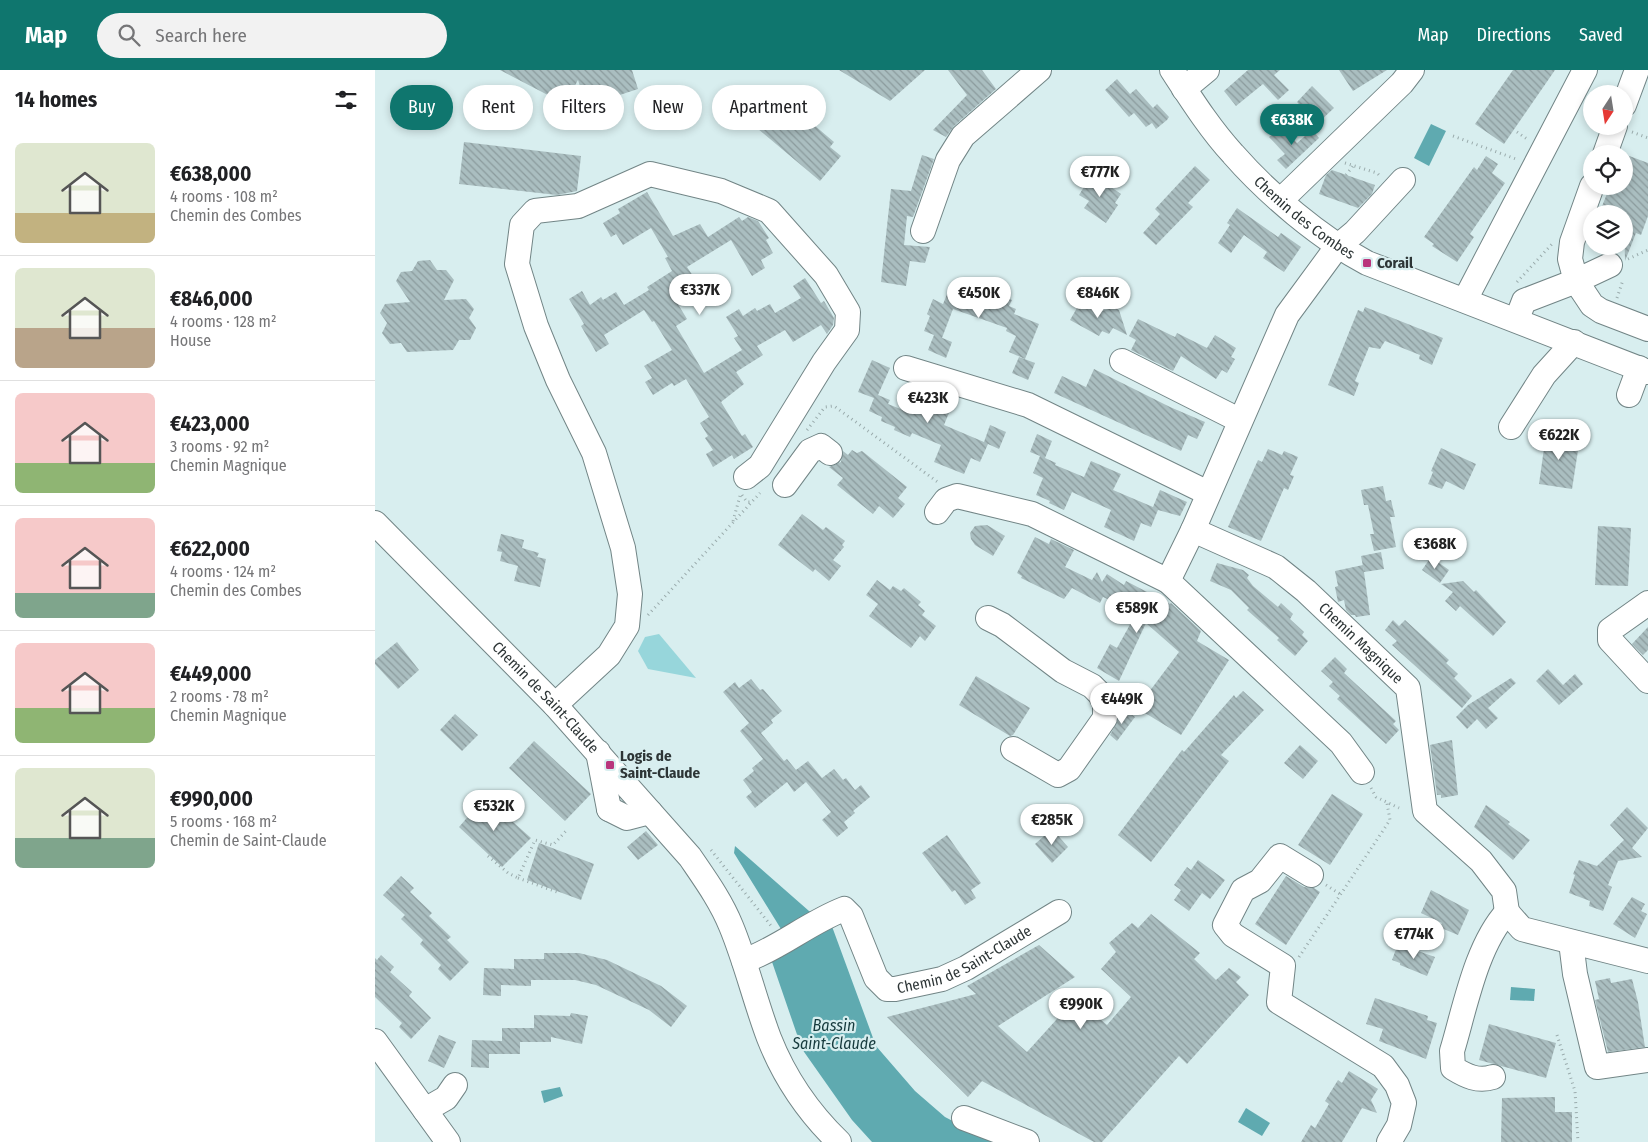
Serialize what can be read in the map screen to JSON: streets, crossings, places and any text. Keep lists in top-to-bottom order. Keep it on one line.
{"streets":{"street":["Chemin des Combes","Chemin Magnique","Chemin de Saint-Claude"]},"water":["Bassin Saint-Claude"],"places":{"transit":["Corail","Logis de Saint-Claude"]},"north":"bottom","page":{"header":"Map","search":"Search here","nav":["Map","Directions","Saved"],"heading":"14 homes","chip":["Buy","Rent","Filters","New","Apartment"],"price":["€638K","€777K","€337K","€450K","€846K","€423K","€622K","€368K","€589K","€449K","€532K","€285K","€774K","€990K"],"list":[{"name":"€638,000","note":"4 rooms · 108 m² · Chemin des Combes"},{"name":"€846,000","note":"4 rooms · 128 m² · House"},{"name":"€423,000","note":"3 rooms · 92 m² · Chemin Magnique"},{"name":"€622,000","note":"4 rooms · 124 m² · Chemin des Combes"},{"name":"€449,000","note":"2 rooms · 78 m² · Chemin Magnique"},{"name":"€990,000","note":"5 rooms · 168 m² · Chemin de Saint-Claude"}]}}
